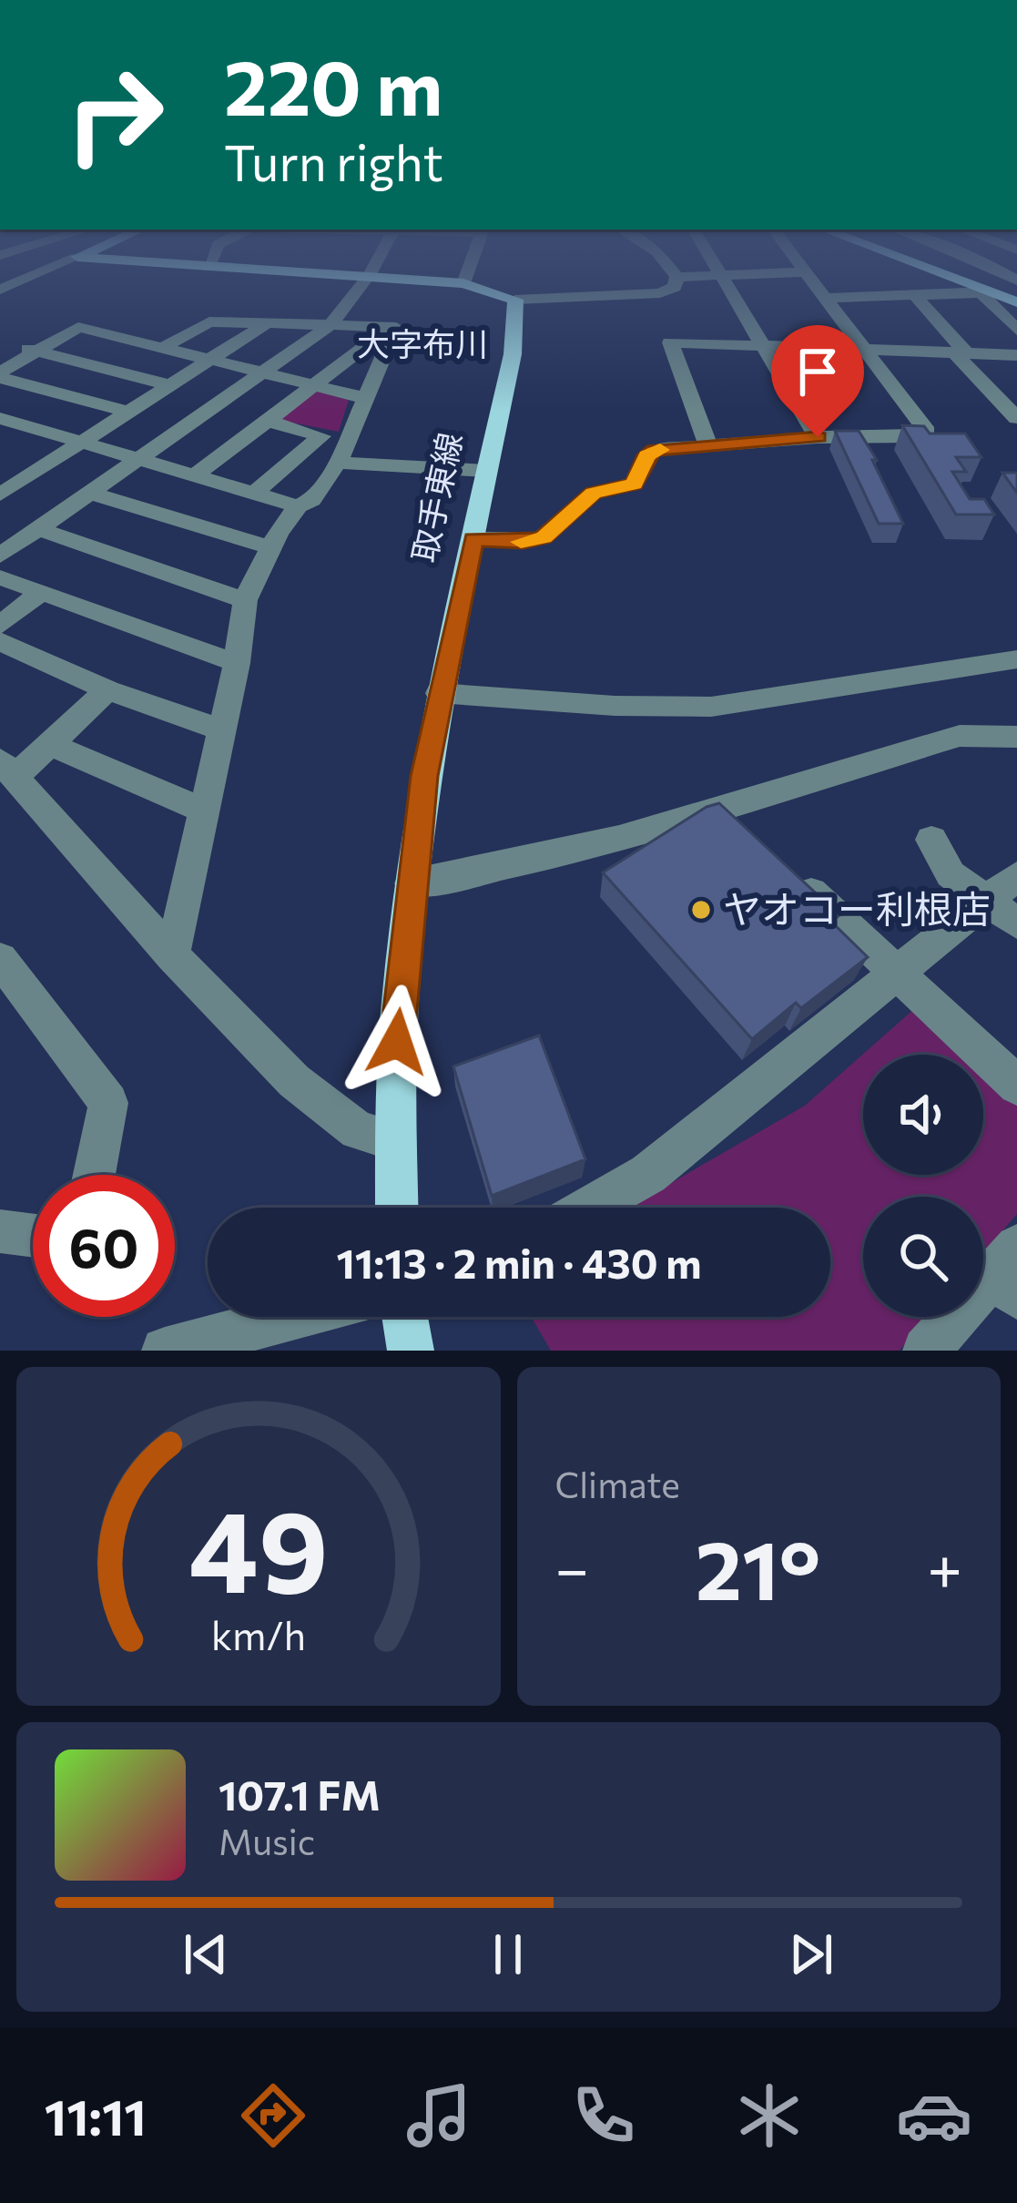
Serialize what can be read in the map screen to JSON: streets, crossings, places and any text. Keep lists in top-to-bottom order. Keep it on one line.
{"streets":{"main road":["取手東線"]},"districts":["大字布川"],"places":["ヤオコー利根店"],"page":{"turn":["220 m","Turn right"],"limit":"60","trip":"11:13 · 2 min · 430 m","tile":"Climate","heat":["−","21°","+"],"song":["107.1 FM","Music"],"tabs":"11:11","gauge":["49","km/h"]}}
